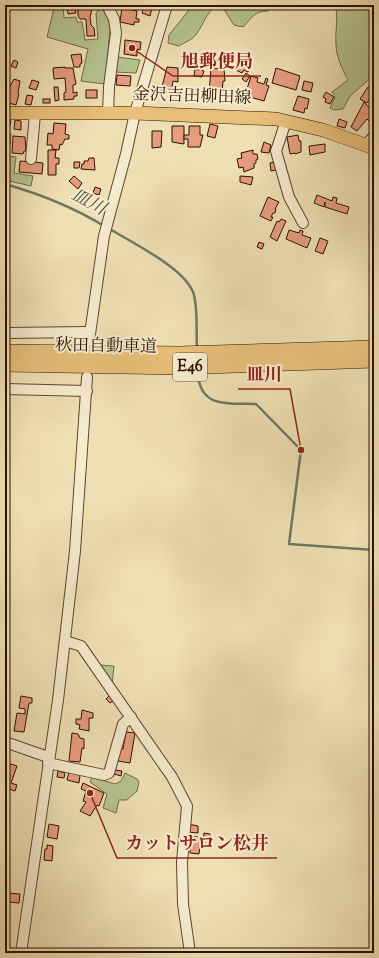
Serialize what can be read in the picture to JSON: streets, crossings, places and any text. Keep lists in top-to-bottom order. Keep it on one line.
{"streets":{"highway":["秋田自動車道","E46"],"main road":["金沢吉田柳田線"]},"water":["皿川"],"places":["旭郵便局","皿川","カットサロン松井"]}
